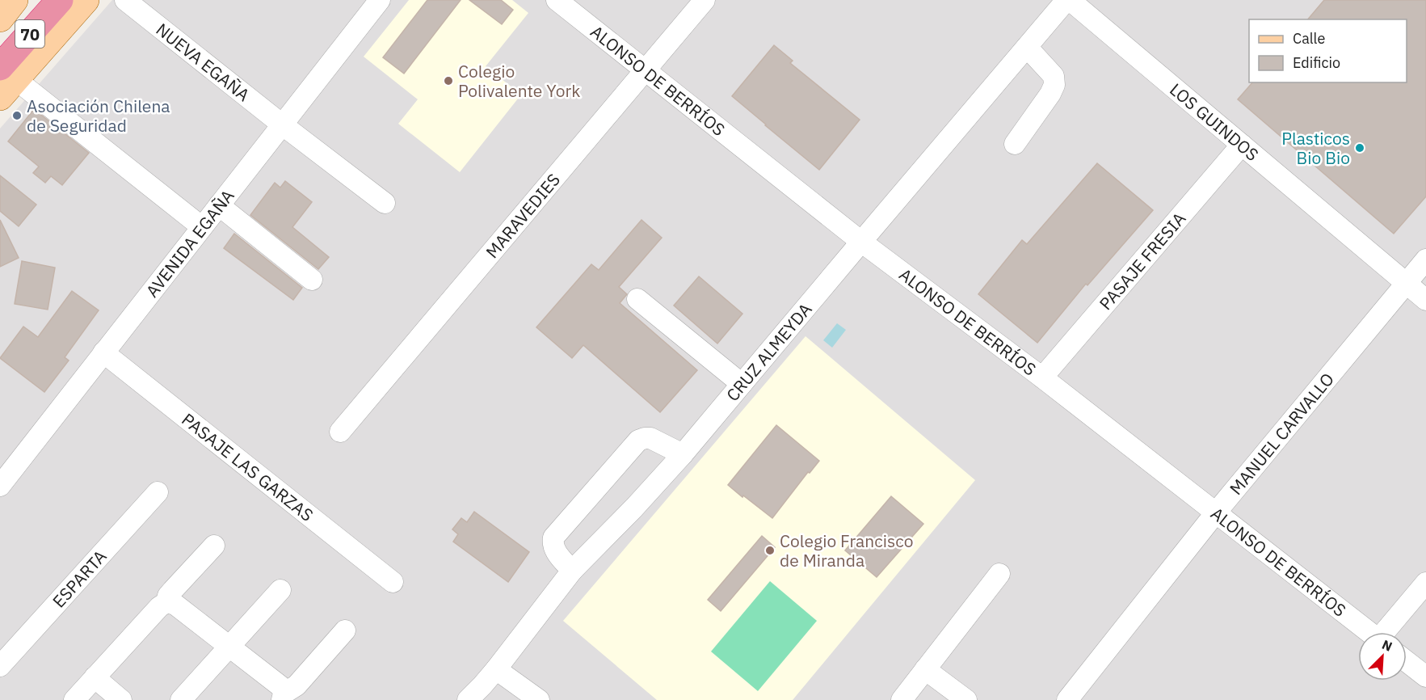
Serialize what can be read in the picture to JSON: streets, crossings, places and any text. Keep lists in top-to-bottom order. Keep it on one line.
{"streets":{"highway":["70"],"street":["NUEVA EGAÑA","ALONSO DE BERRÍOS","LOS GUINDOS","MARAVEDIES","AVENIDA EGAÑA","PASAJE FRESIA","CRUZ ALMEYDA","MANUEL CARVALLO","PASAJE LAS GARZAS","ESPARTA"]},"crossings":[["NUEVA EGAÑA","AVENIDA EGAÑA"],["ALONSO DE BERRÍOS","MARAVEDIES"],["ALONSO DE BERRÍOS","PASAJE FRESIA"],["ALONSO DE BERRÍOS","CRUZ ALMEYDA"],["ALONSO DE BERRÍOS","MANUEL CARVALLO"],["LOS GUINDOS","PASAJE FRESIA"],["LOS GUINDOS","CRUZ ALMEYDA"],["LOS GUINDOS","MANUEL CARVALLO"],["AVENIDA EGAÑA","PASAJE LAS GARZAS"]],"places":["Colegio Polivalente York","Asociación Chilena de Seguridad","Plasticos Bio Bio","Colegio Francisco de Miranda"],"legend":["Calle","Edificio"],"north":"top right"}
